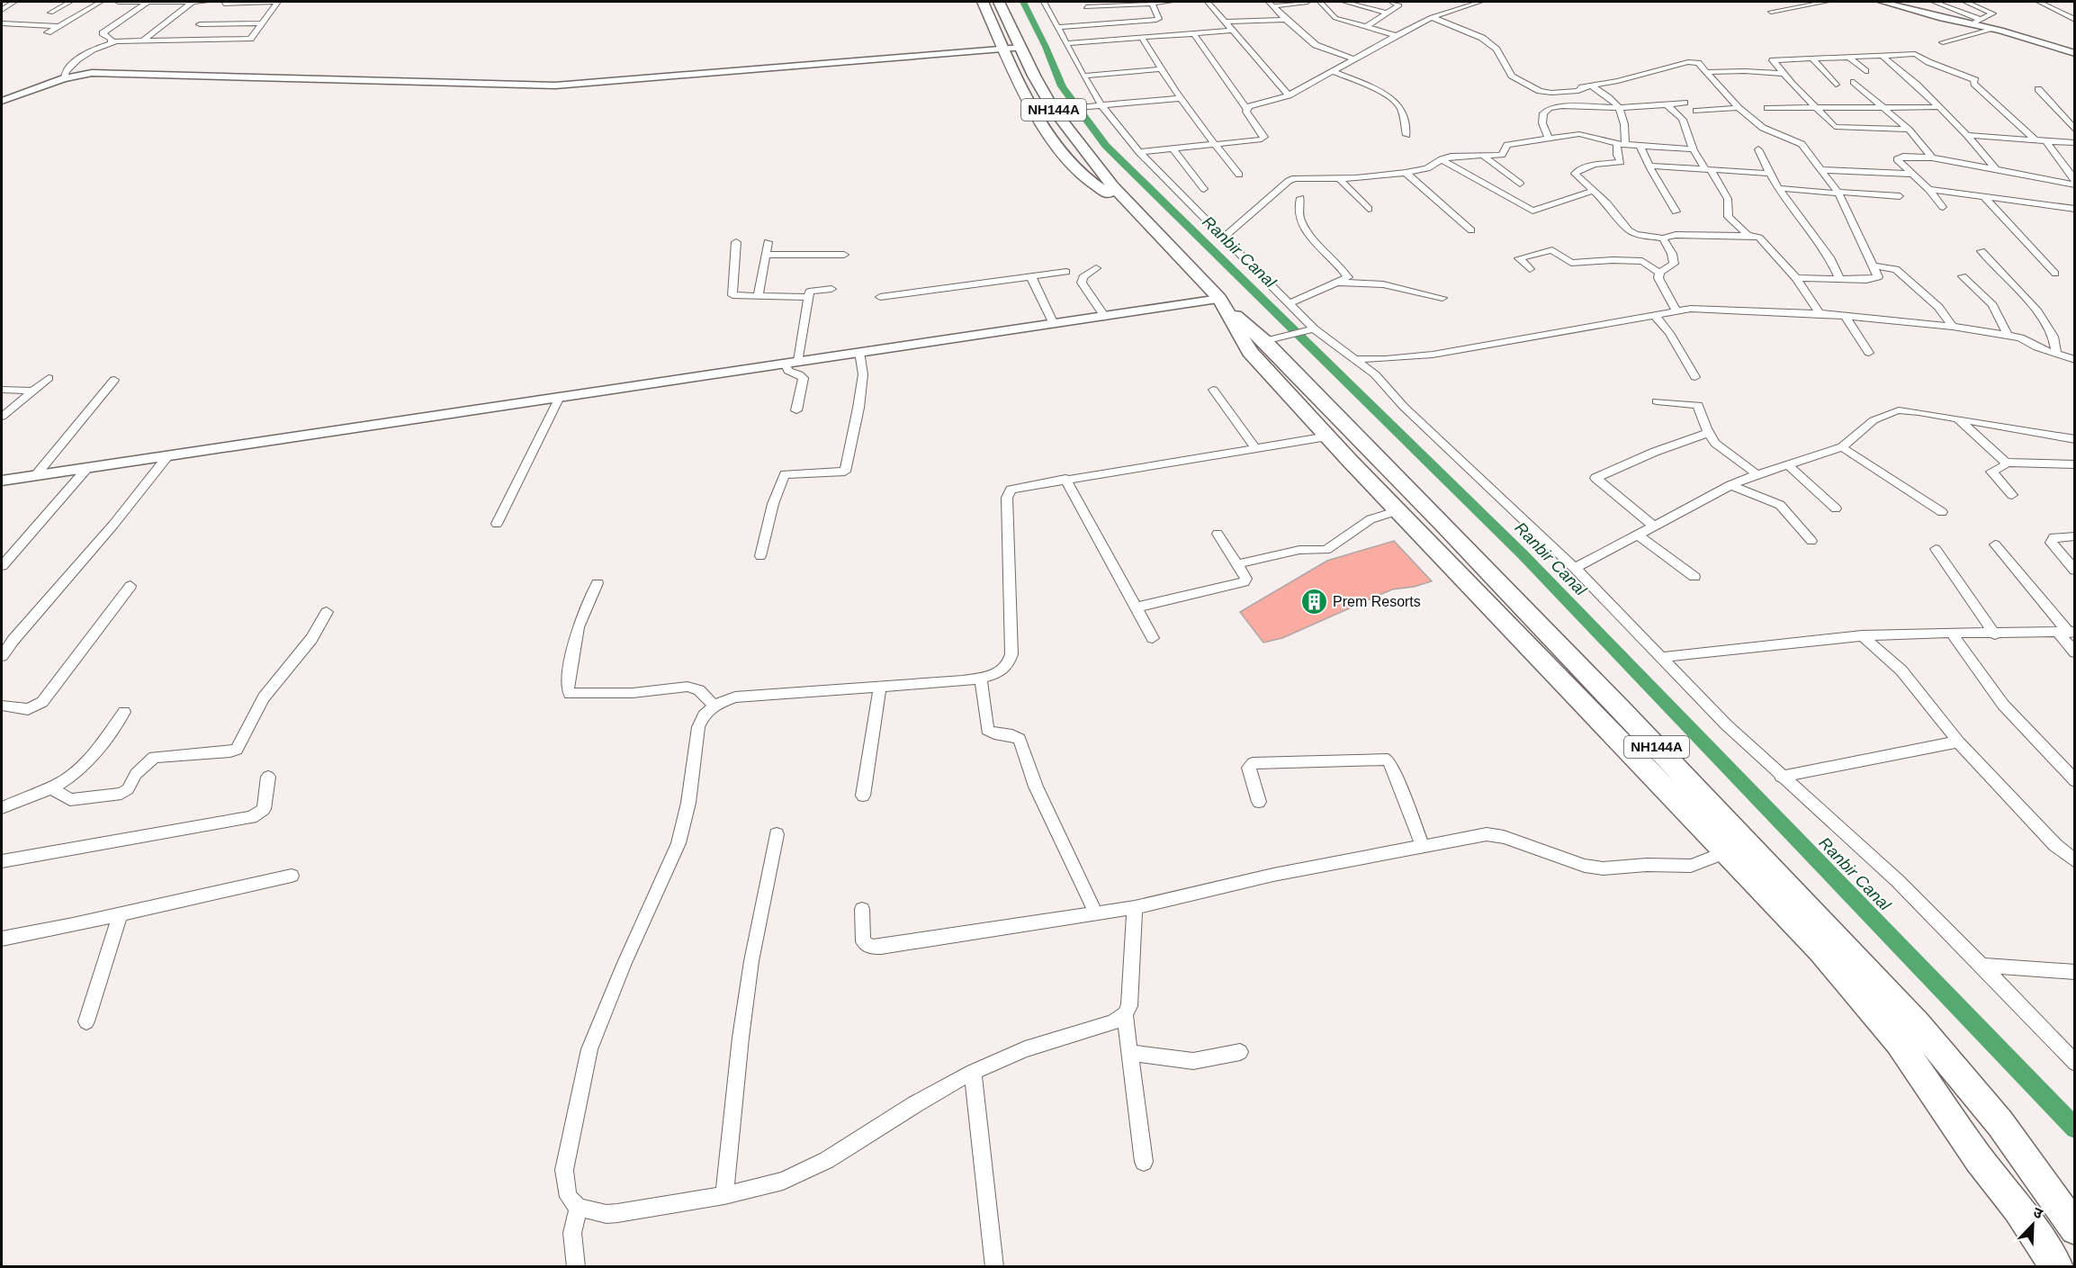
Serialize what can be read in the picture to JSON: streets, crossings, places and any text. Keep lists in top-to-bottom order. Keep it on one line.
{"streets":{"highway":["NH144A"]},"water":["Ranbir Canal"],"places":{"building":["Prem Resorts"]},"north":"top right"}
